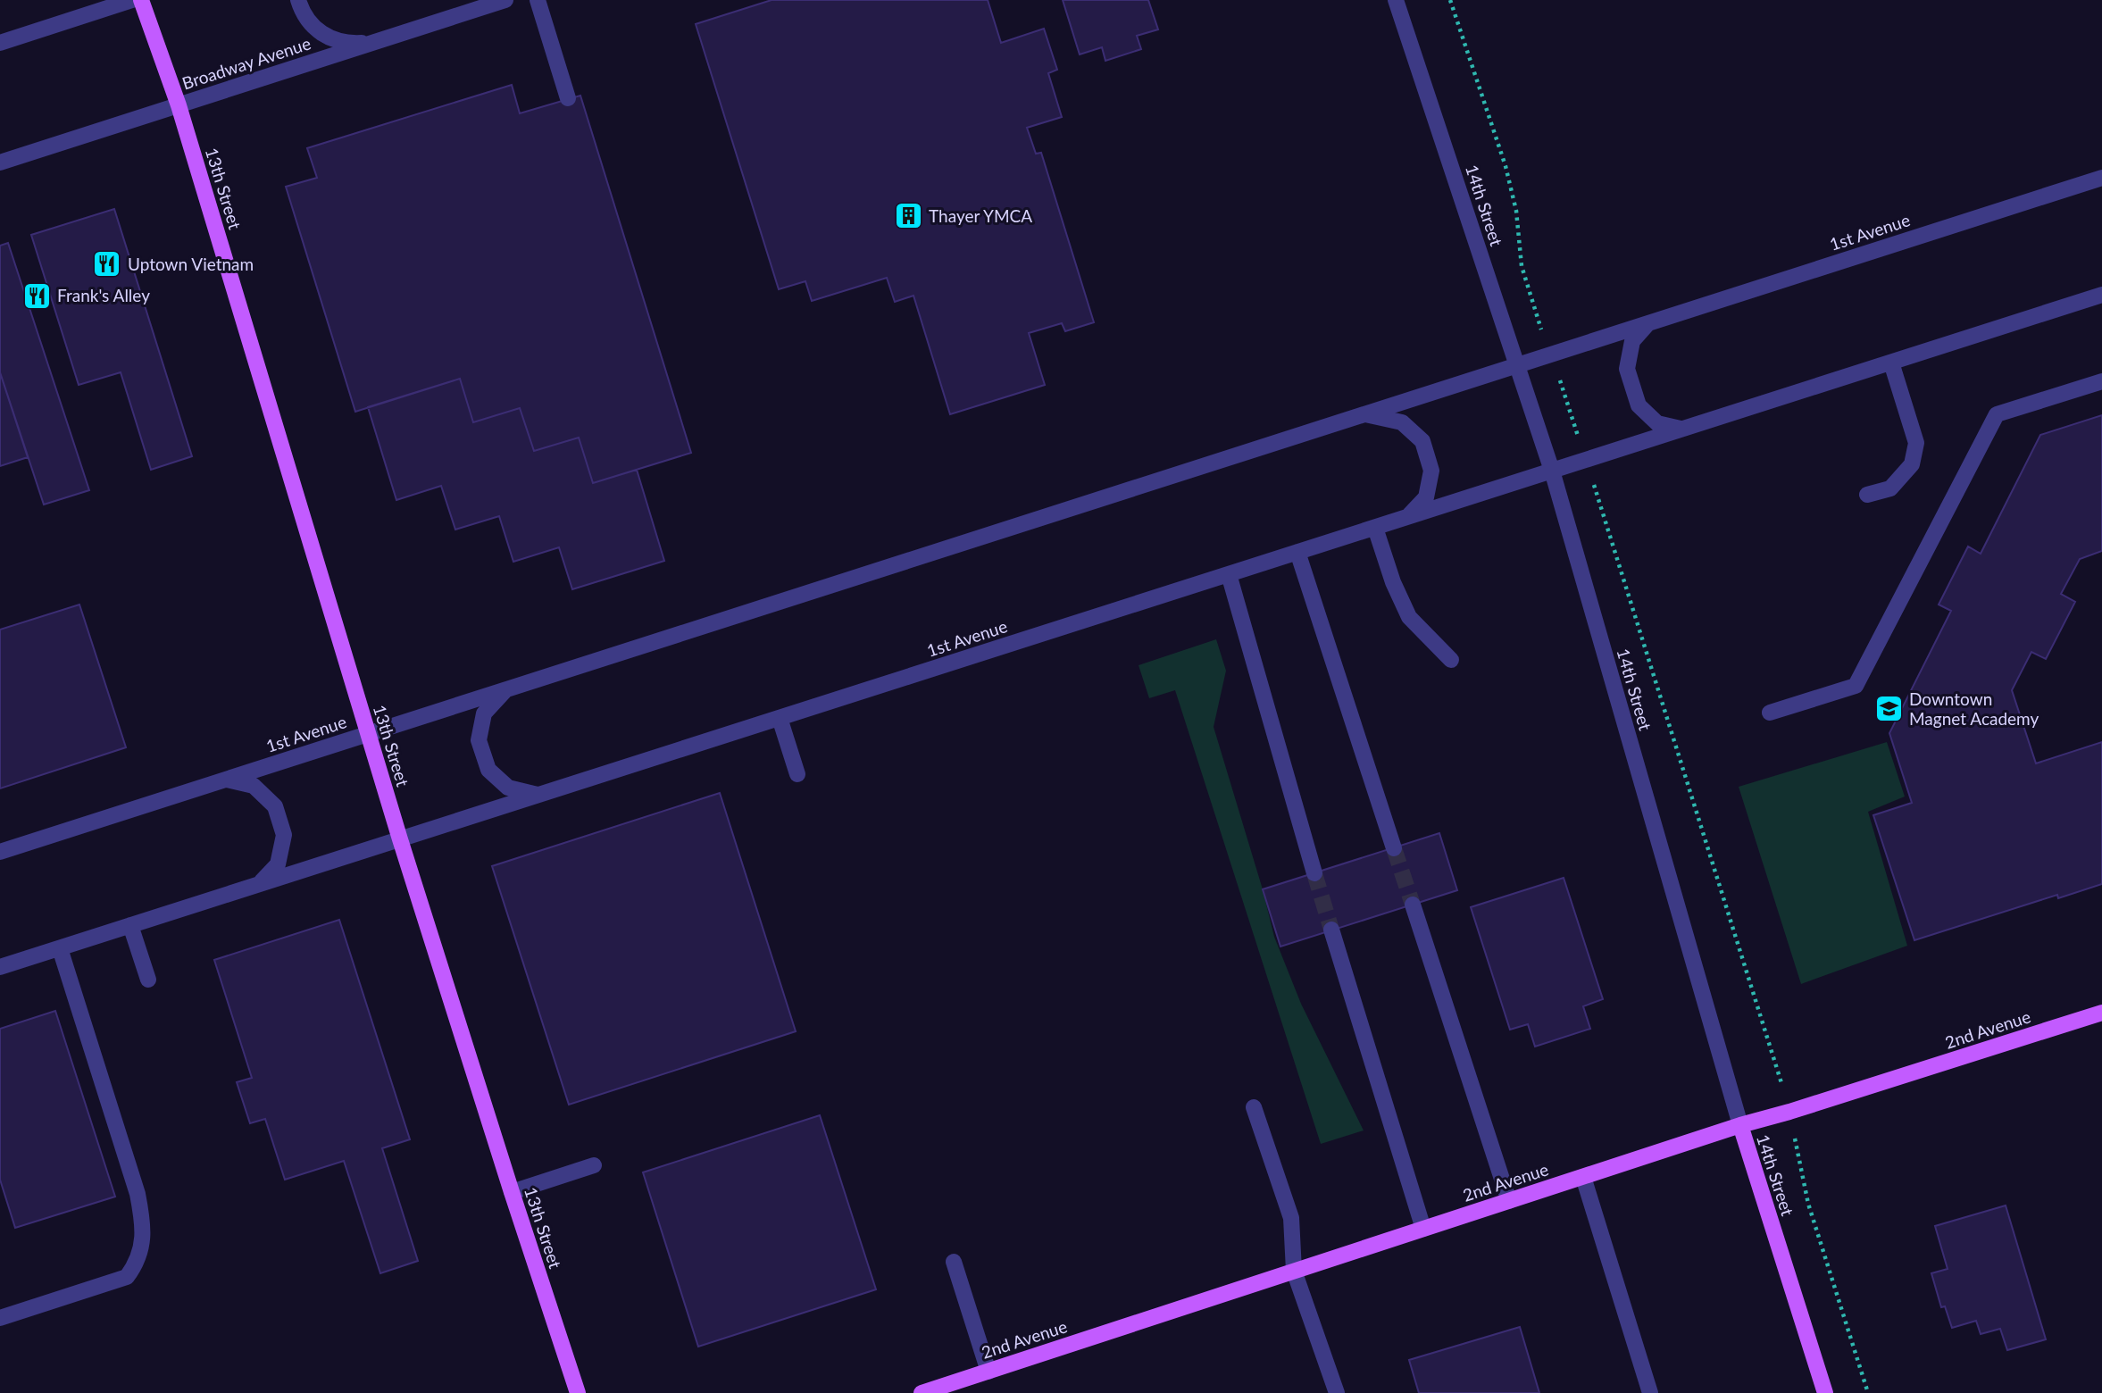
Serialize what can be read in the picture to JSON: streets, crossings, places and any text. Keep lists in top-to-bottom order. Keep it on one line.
{"streets":{"main road":["13th Street","14th Street","2nd Avenue"],"street":["Broadway Avenue","1st Avenue"]},"crossings":[["Broadway Avenue","13th Street"],["13th Street","1st Avenue"],["14th Street","1st Avenue"],["14th Street","2nd Avenue"]],"places":{"building":["Thayer YMCA"],"restaurant":["Uptown Vietnam","Frank's Alley"],"school or university":["Downtown Magnet Academy"]}}
